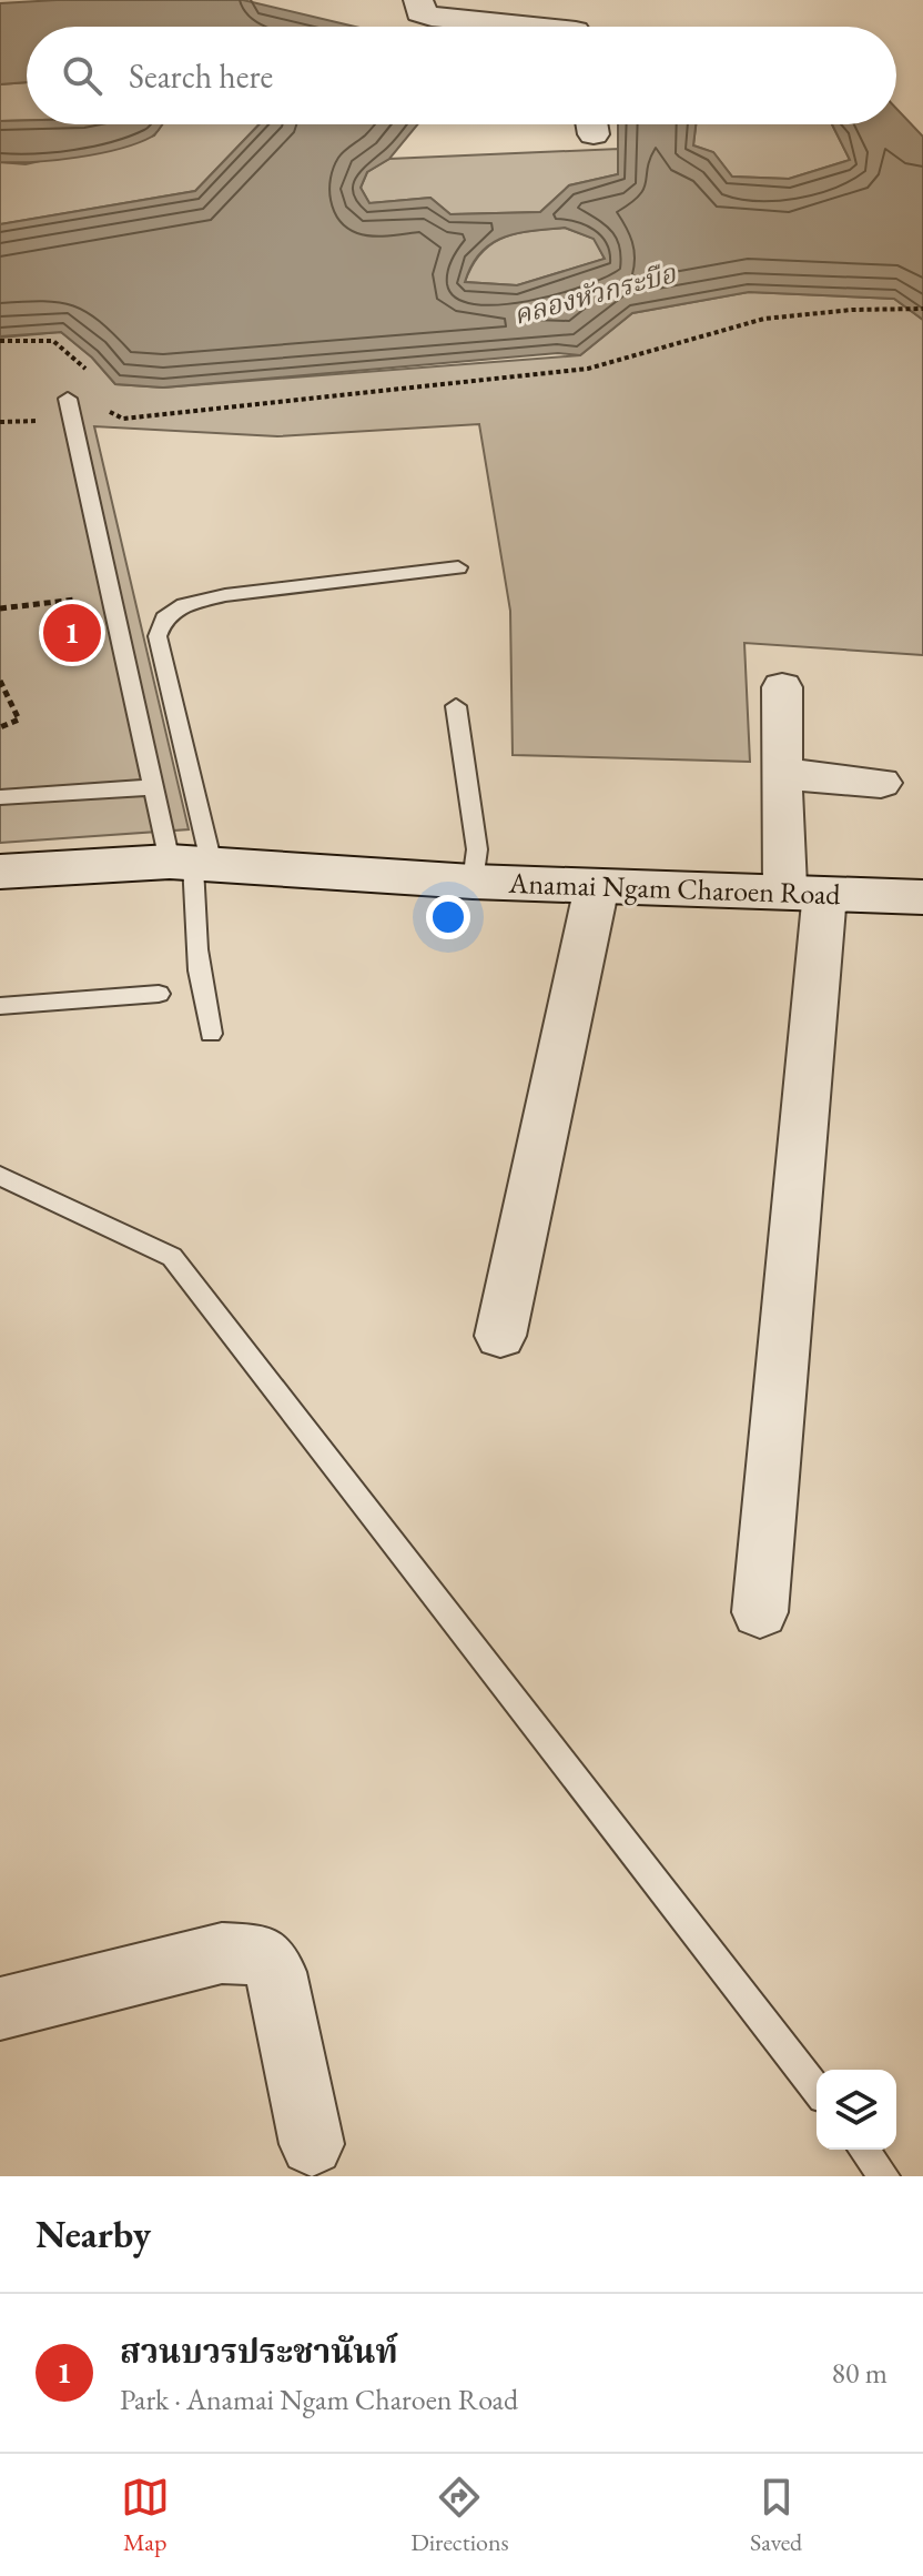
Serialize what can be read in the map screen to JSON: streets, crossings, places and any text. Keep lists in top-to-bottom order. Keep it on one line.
{"streets":{"street":["Anamai Ngam Charoen Road"]},"water":["คลองหัวกระบือ"],"page":{"search":"Search here","pins":"1","heading":"Nearby","list":[{"mark":"1","name":"สวนบวรประชานันท์","note":"Park · Anamai Ngam Charoen Road","value":"80 m"}],"nav":["Map","Directions","Saved"]}}
